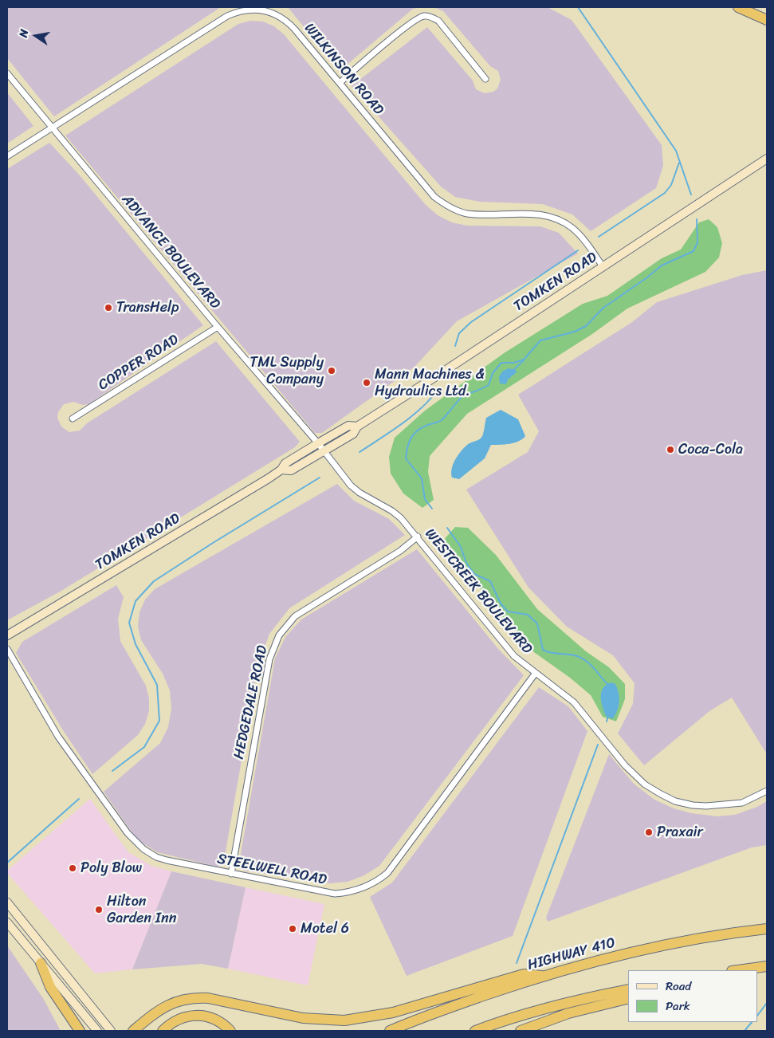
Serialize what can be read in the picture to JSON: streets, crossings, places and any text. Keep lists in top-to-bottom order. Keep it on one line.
{"streets":{"highway":["HIGHWAY 410"],"main road":["TOMKEN ROAD"],"street":["WILKINSON ROAD","ADVANCE BOULEVARD","COPPER ROAD","WESTCREEK BOULEVARD","HEDGEDALE ROAD","STEELWELL ROAD"]},"crossings":[["WILKINSON ROAD","ADVANCE BOULEVARD"],["WILKINSON ROAD","TOMKEN ROAD"],["ADVANCE BOULEVARD","TOMKEN ROAD"],["ADVANCE BOULEVARD","COPPER ROAD"],["ADVANCE BOULEVARD","WESTCREEK BOULEVARD"],["TOMKEN ROAD","WESTCREEK BOULEVARD"],["WESTCREEK BOULEVARD","HEDGEDALE ROAD"],["WESTCREEK BOULEVARD","STEELWELL ROAD"],["HEDGEDALE ROAD","STEELWELL ROAD"]],"places":["TransHelp","TML Supply Company","Mann Machines & Hydraulics Ltd.","Coca-Cola","Praxair","Poly Blow","Hilton Garden Inn","Motel 6"],"legend":["Road","Park"],"north":"left"}
